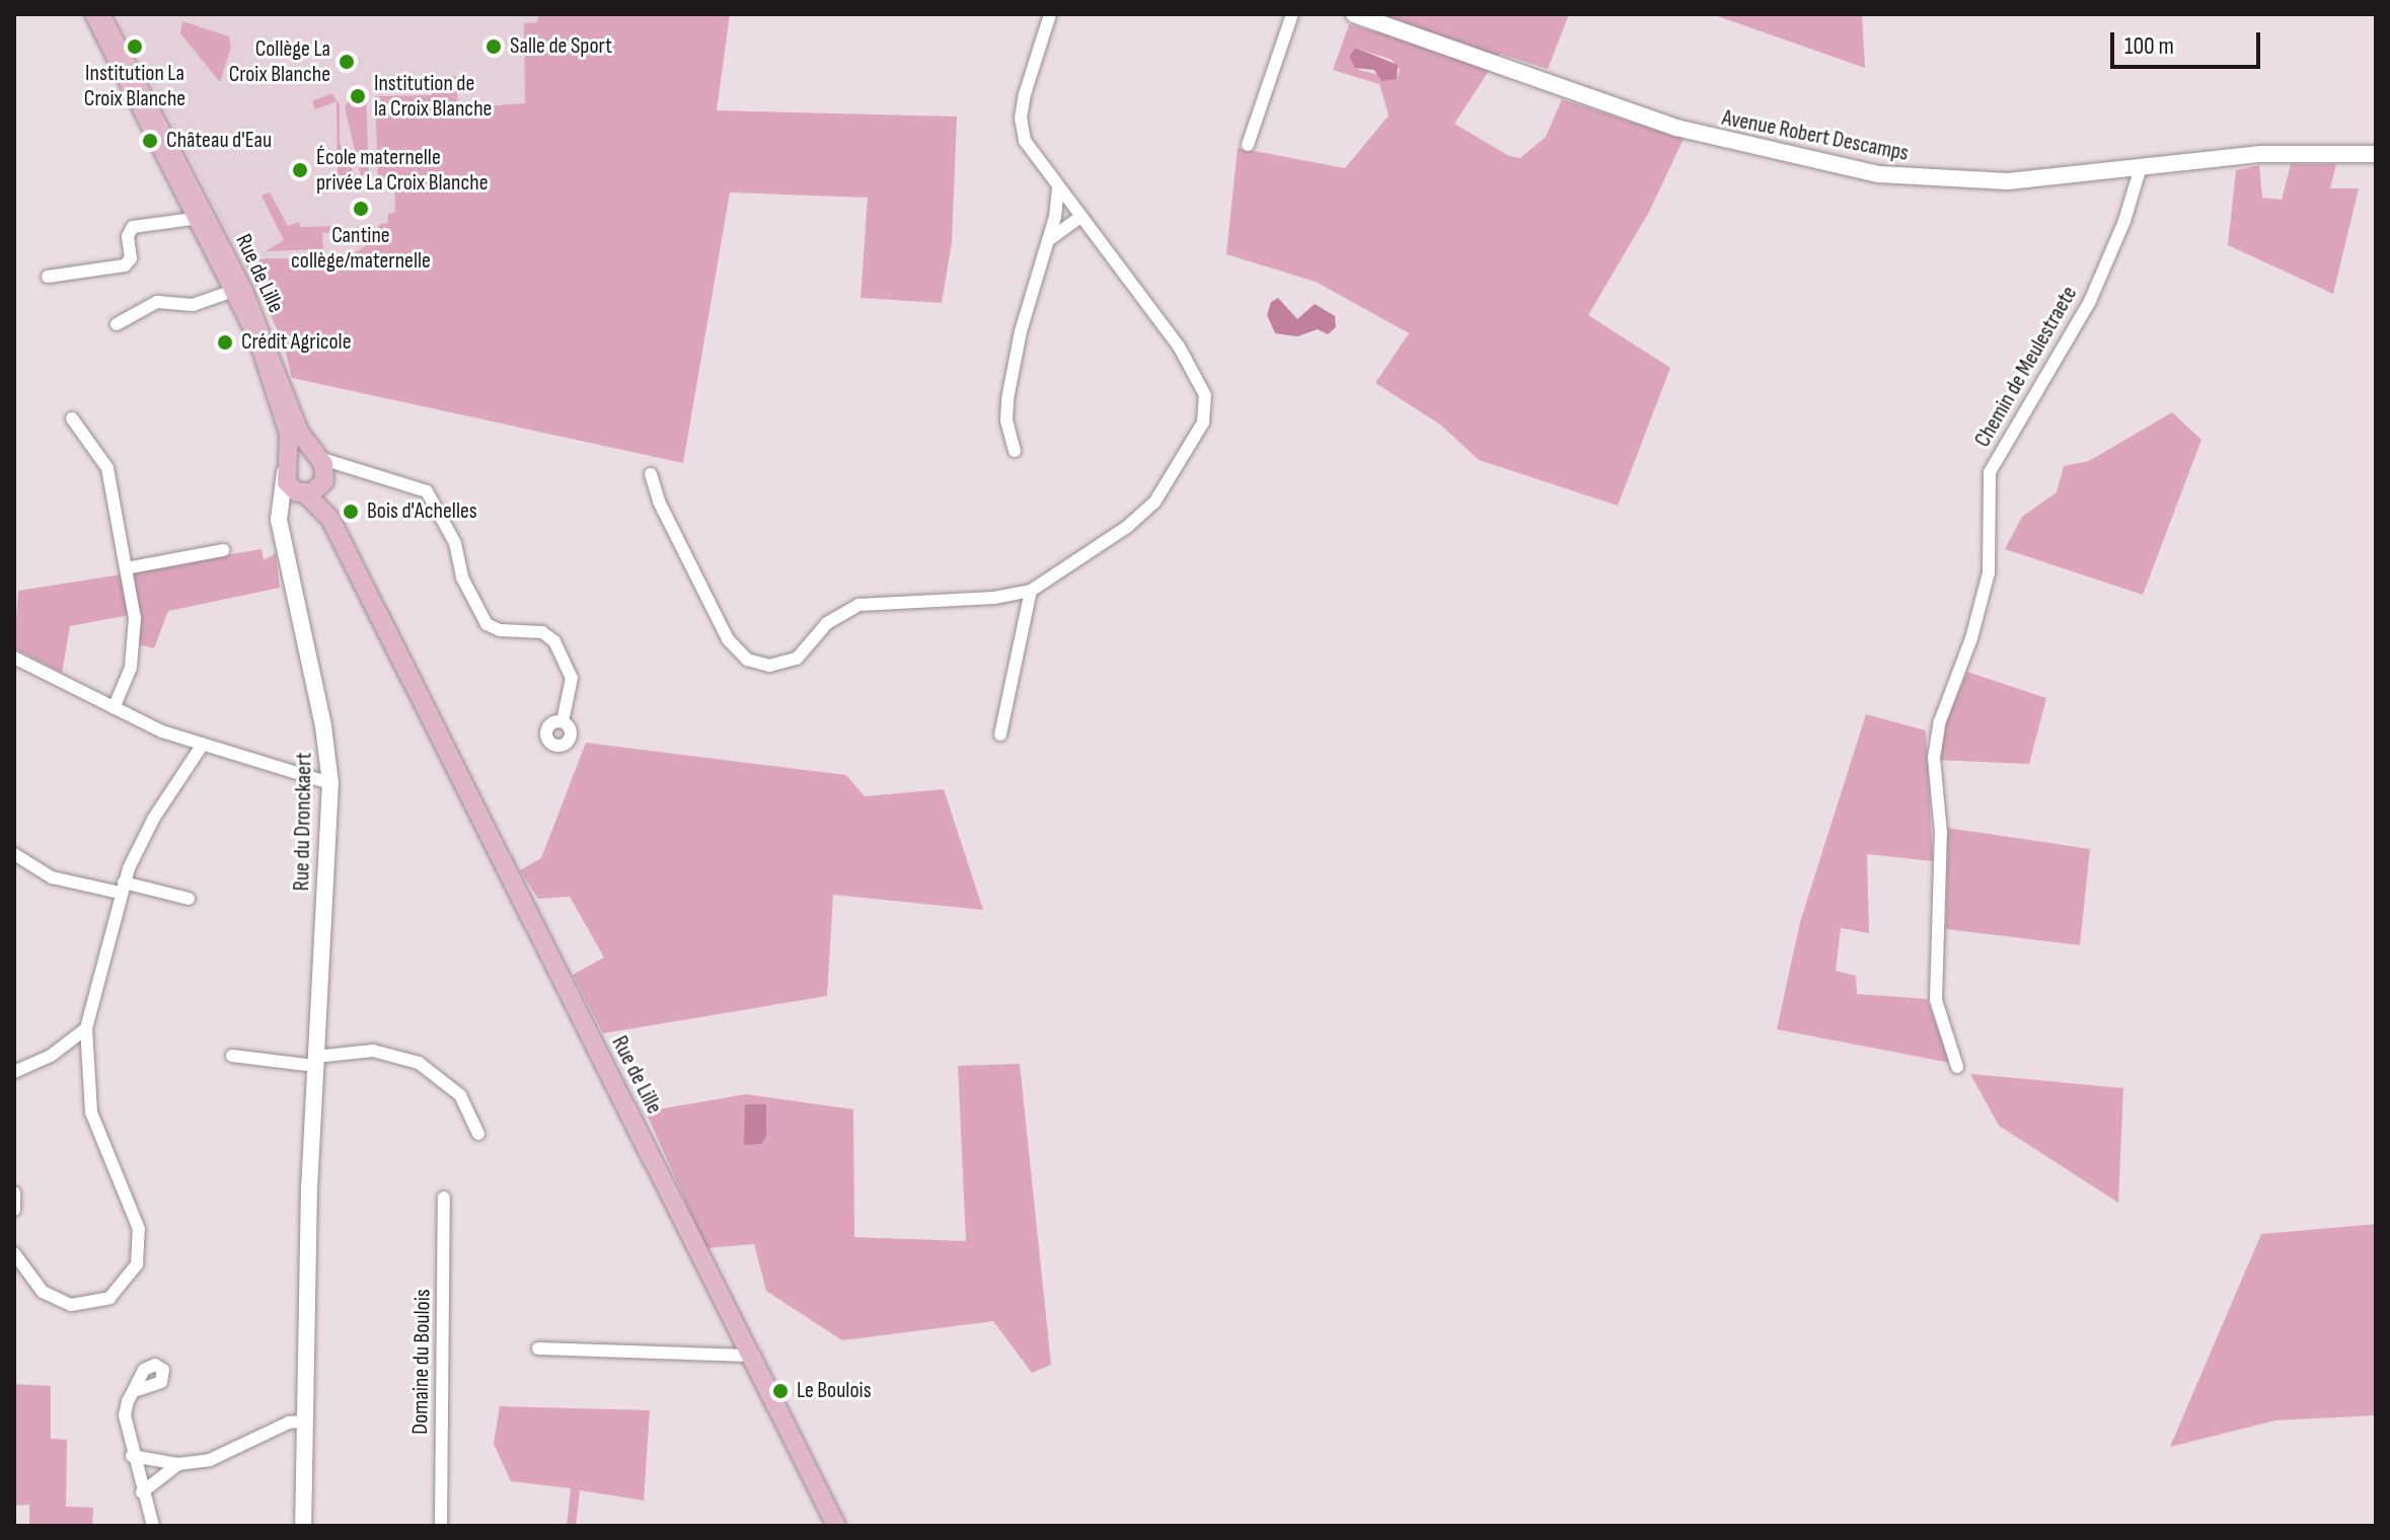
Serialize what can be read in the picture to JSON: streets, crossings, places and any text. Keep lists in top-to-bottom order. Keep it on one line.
{"streets":{"main road":["Avenue Robert Descamps","Rue de Lille","Rue du Dronckaert"],"street":["Chemin de Meulestraete","Domaine du Boulois"]},"crossings":[["Avenue Robert Descamps","Chemin de Meulestraete"],["Rue de Lille","Rue du Dronckaert"]],"places":["Institution La Croix Blanche","Salle de Sport","Collège La Croix Blanche","Institution de la Croix Blanche","Château d'Eau","École maternelle privée La Croix Blanche","Cantine collège/maternelle","Crédit Agricole","Bois d'Achelles","Le Boulois"],"scale_bar":"100 m"}
